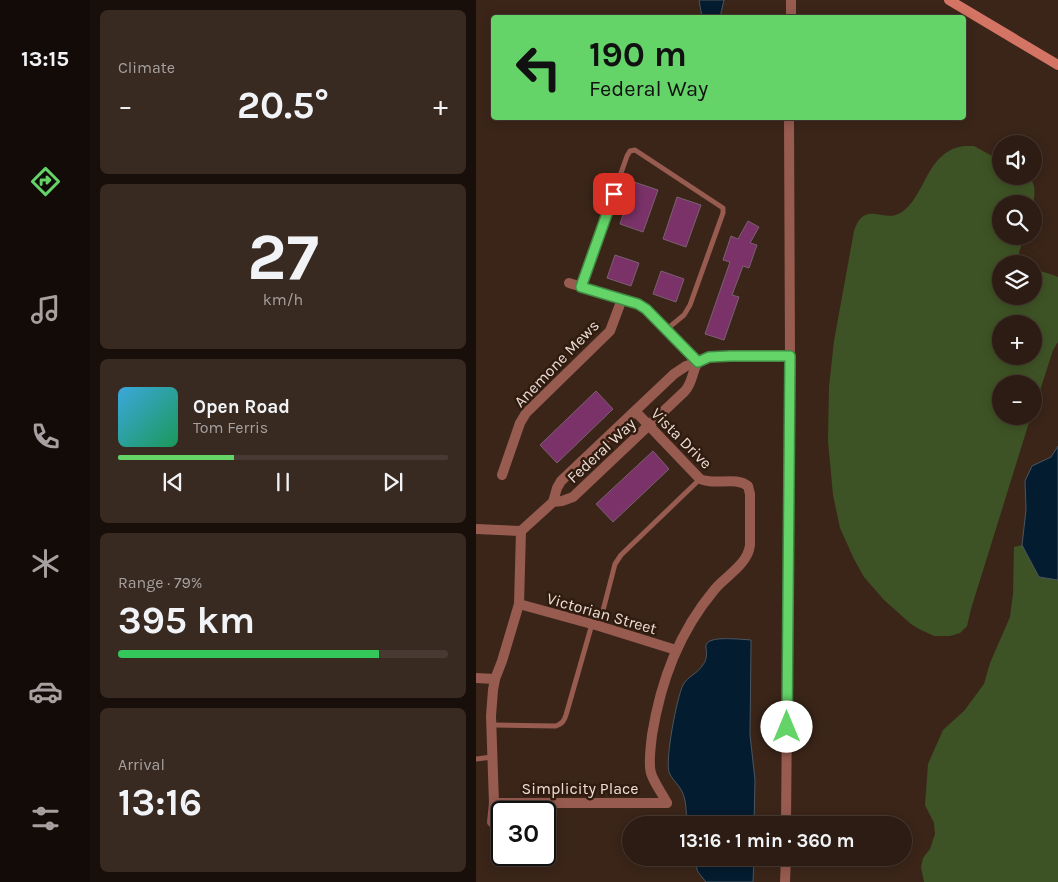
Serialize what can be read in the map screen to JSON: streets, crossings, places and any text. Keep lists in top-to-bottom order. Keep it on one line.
{"streets":{"street":["Anemone Mews","Vista Drive","Federal Way","Victorian Street","Simplicity Place"]},"crossings":[["Vista Drive","Federal Way"],["Vista Drive","Victorian Street"],["Vista Drive","Simplicity Place"]],"page":{"tabs":"13:15","tile":["Climate",["27","km/h"],["Range · 79%","395 km"],["Arrival","13:16"]],"turn":["190 m","Federal Way"],"heat":["−","20.5°","+"],"map_buttons":["+","−"],"song":["Open Road","Tom Ferris"],"limit":"30","trip":"13:16 · 1 min · 360 m"}}
